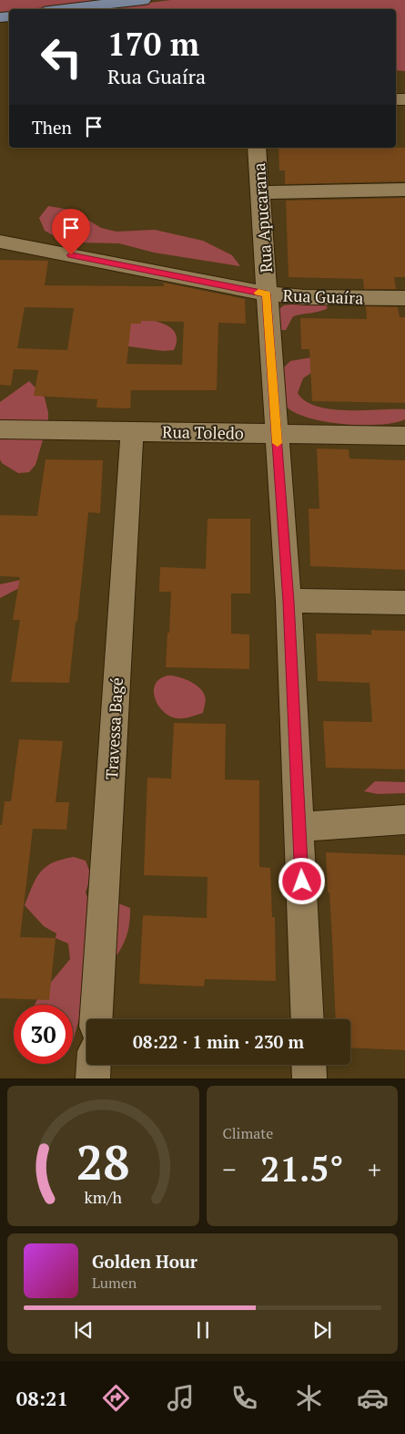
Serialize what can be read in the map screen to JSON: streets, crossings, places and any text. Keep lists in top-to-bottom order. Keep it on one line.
{"streets":{"street":["Rua Apucarana","Rua Guaíra","Rua Toledo","Travessa Bagé"]},"crossings":[["Rua Apucarana","Rua Guaíra"],["Rua Apucarana","Rua Toledo"],["Rua Toledo","Travessa Bagé"]],"page":{"turn":["170 m","Rua Guaíra"],"then":"Then","limit":"30","trip":"08:22 · 1 min · 230 m","tile":"Climate","heat":["−","21.5°","+"],"song":["Golden Hour","Lumen"],"tabs":"08:21","gauge":["28","km/h"]}}
